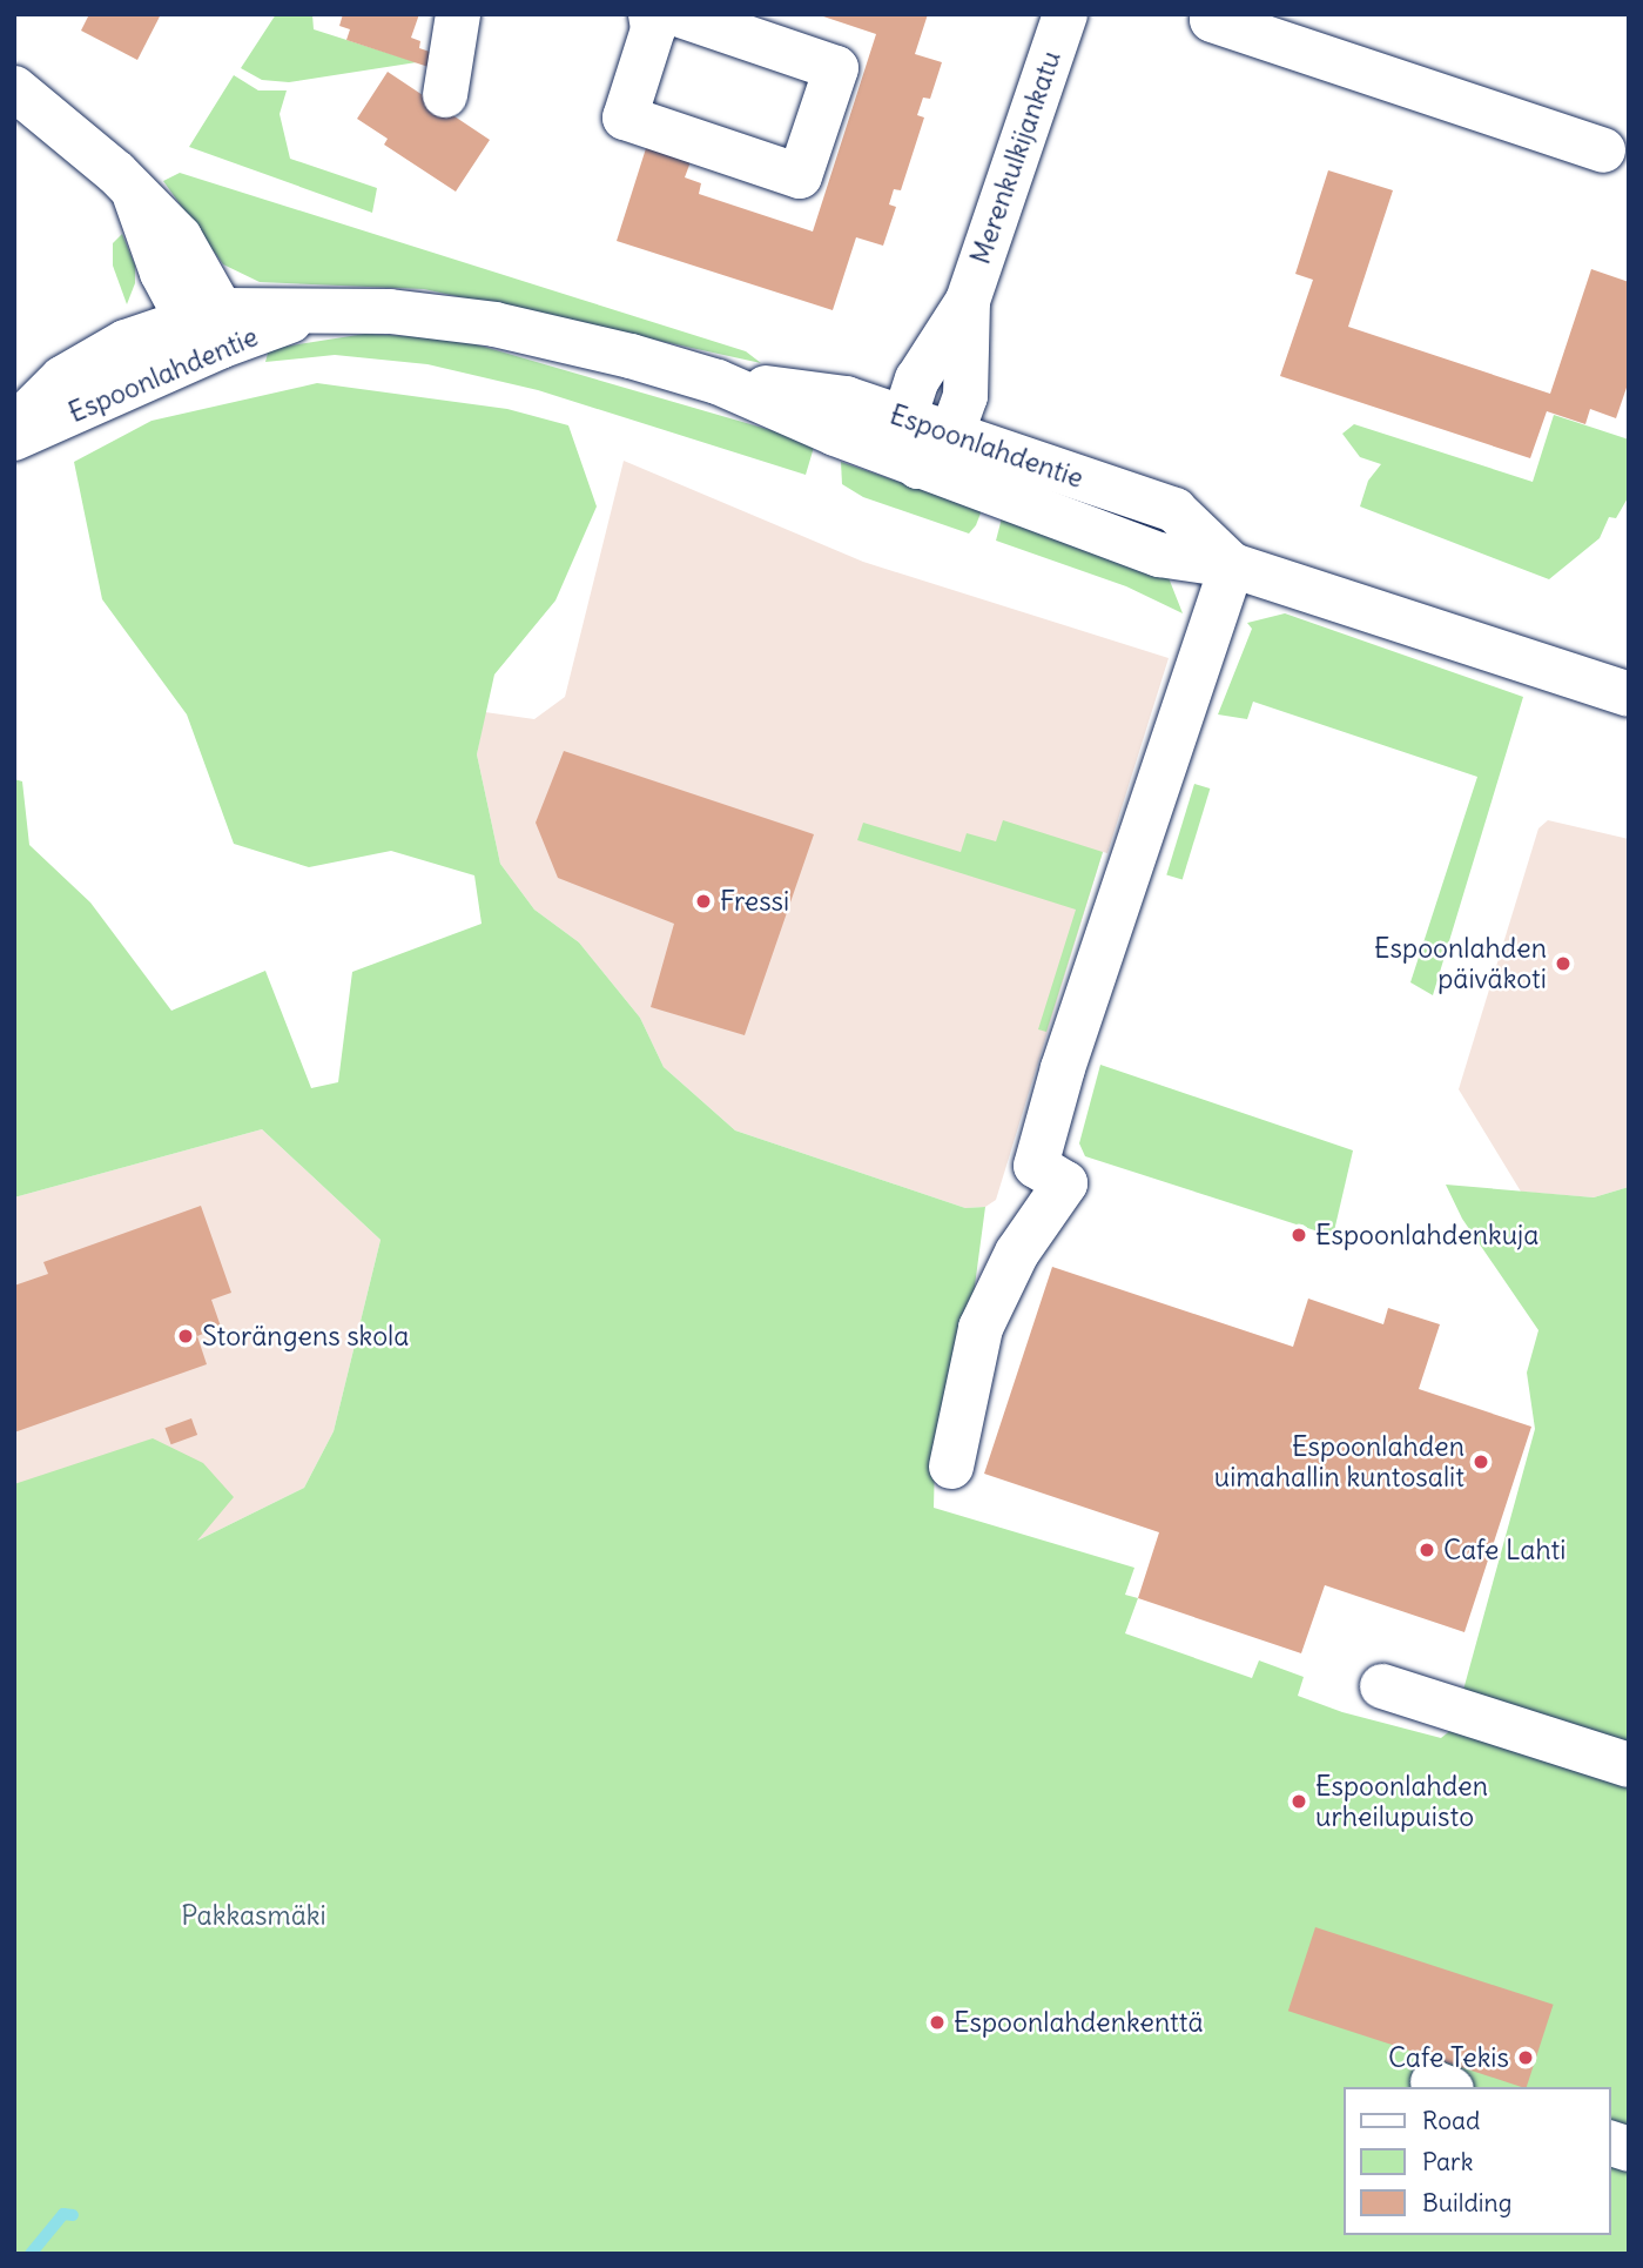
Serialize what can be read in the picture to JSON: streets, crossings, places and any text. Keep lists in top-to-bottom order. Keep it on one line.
{"streets":{"street":["Merenkulkijankatu","Espoonlahdentie"]},"crossings":[["Merenkulkijankatu","Espoonlahdentie"]],"parks":["Pakkasmäki"],"places":["Fressi","Espoonlahden päiväkoti","Espoonlahdenkuja","Storängens skola","Espoonlahden uimahallin kuntosalit","Cafe Lahti","Espoonlahden urheilupuisto","Espoonlahdenkenttä","Cafe Tekis"],"legend":["Road","Park","Building"]}
